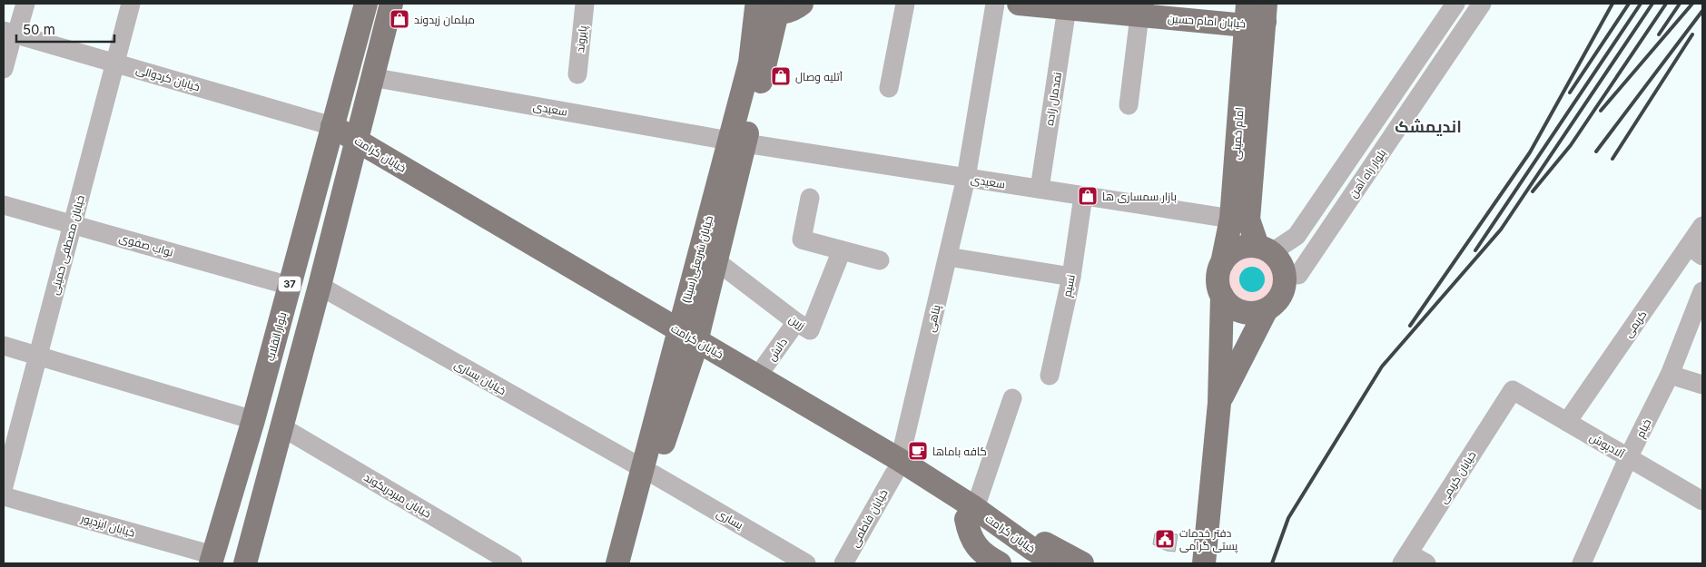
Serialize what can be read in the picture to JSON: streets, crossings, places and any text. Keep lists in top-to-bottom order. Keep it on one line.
{"streets":{"main road":["خیابان امام حسین","امام خمینی","خیابان کرامت","خیابان شریعتی(سینا)","37","بلوار انقلاب"],"street":["پایروند","خیابان کردوالی","نمدمال زاده","سعیدی","بلوار راه آهن","خیابان مصطفی خمینی","نواب صفوی","نسیم","پناهی","زرین","کریمی","دانش","خیابان یساری","خیام","آلادپوش","خیابان کریمی","خیابان میردریکوند","خیابان فاطمی","یساری","خیابان ایزدپور"]},"crossings":[["خیابان امام حسین","نمدمال زاده"],["خیابان امام حسین","امام خمینی"],["خیابان کردوالی","خیابان کرامت"],["خیابان کردوالی","خیابان مصطفی خمینی"],["خیابان کردوالی","بلوار انقلاب"],["نمدمال زاده","سعیدی"],["سعیدی","امام خمینی"],["سعیدی","خیابان شریعتی(سینا)"],["سعیدی","37"],["سعیدی","نسیم"],["سعیدی","پناهی"],["امام خمینی","بلوار راه آهن"],["خیابان کرامت","خیابان شریعتی(سینا)"],["خیابان کرامت","37"],["خیابان کرامت","پناهی"],["خیابان کرامت","بلوار انقلاب"],["خیابان کرامت","دانش"],["خیابان کرامت","خیابان فاطمی"],["خیابان مصطفی خمینی","نواب صفوی"],["نواب صفوی","بلوار انقلاب"],["خیابان شریعتی(سینا)","زرین"],["خیابان شریعتی(سینا)","خیابان یساری"],["خیابان شریعتی(سینا)","یساری"],["37","خیابان یساری"],["37","خیابان میردریکوند"],["پناهی","خیابان فاطمی"],["زرین","دانش"],["کریمی","آلادپوش"],["بلوار انقلاب","خیابان ایزدپور"],["خیابان یساری","یساری"],["خیام","آلادپوش"],["آلادپوش","خیابان کریمی"]],"districts":["اندیمشک"],"places":{"shop":["مبلمان زیدوند","آتلیه وصال","بازار سمساری ها"],"cafe":["کافه باماها"],"public building":["دفتر خدمات پستی گرامی"]},"scale_bar":"50 m"}
